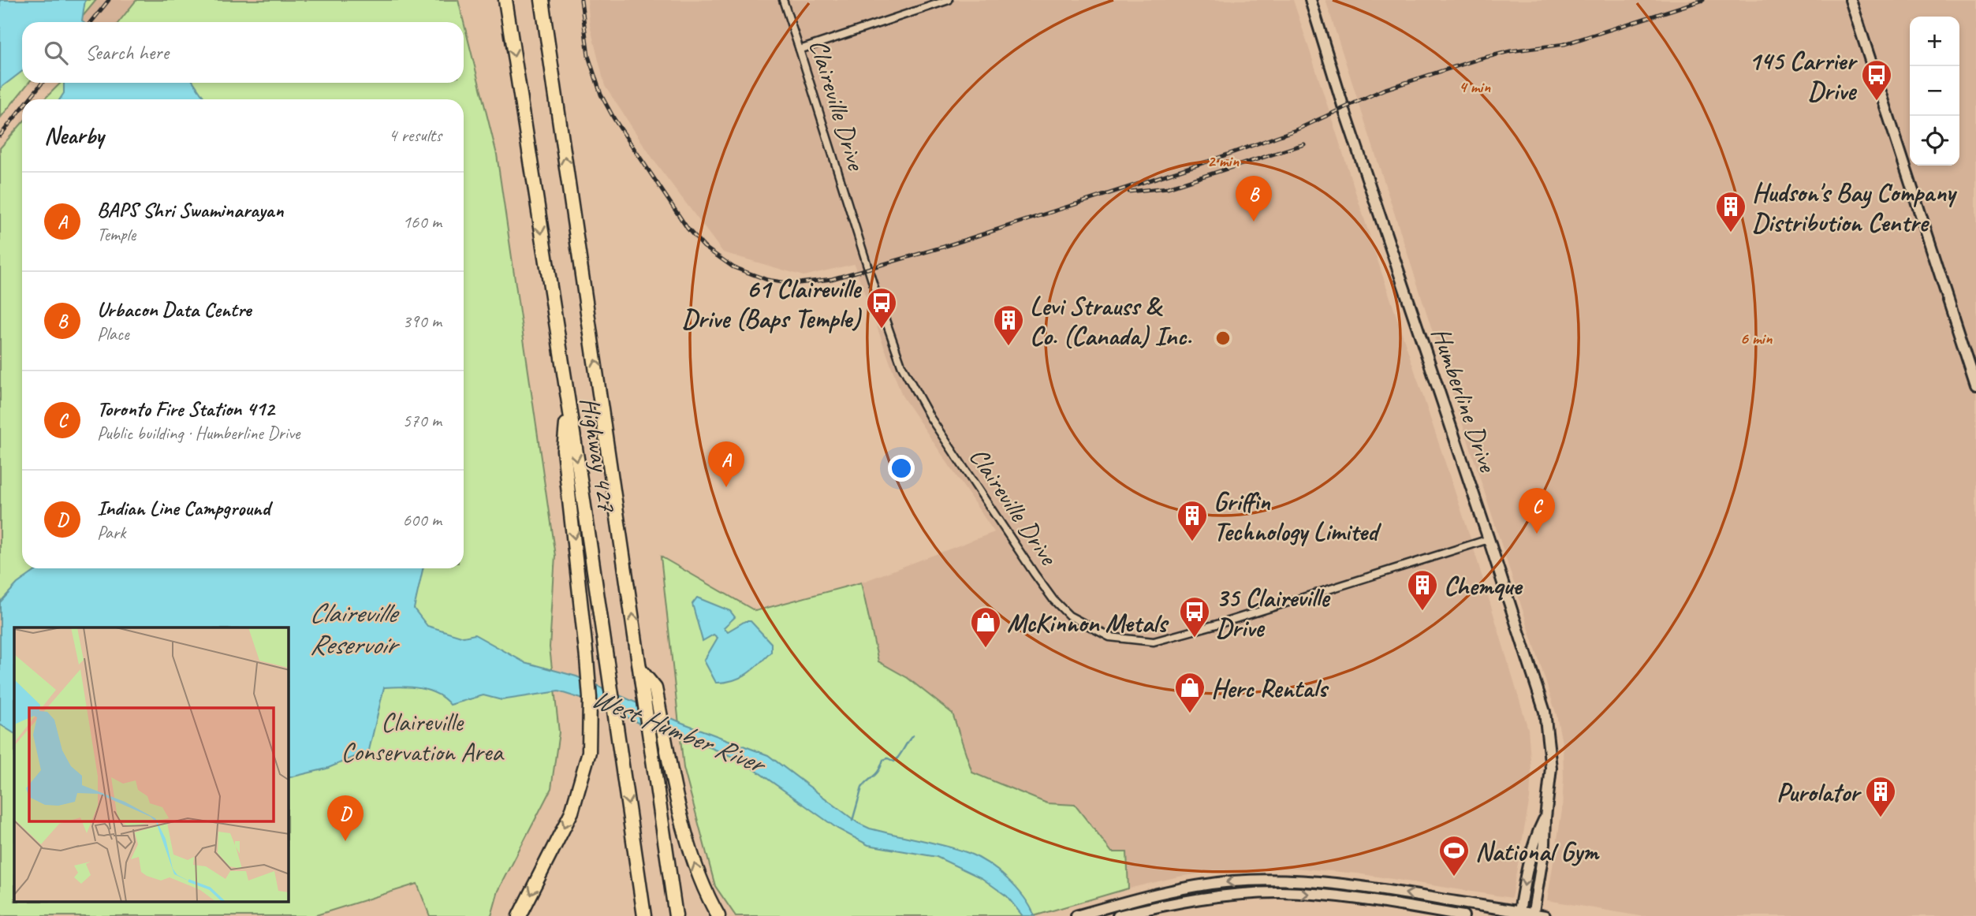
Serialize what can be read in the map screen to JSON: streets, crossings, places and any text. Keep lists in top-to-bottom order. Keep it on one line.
{"streets":{"highway":["Highway 427"],"street":["Claireville Drive","Humberline Drive"]},"crossings":[["Claireville Drive","Humberline Drive"]],"water":["Claireville Reservoir","West Humber River"],"parks":["Claireville Conservation Area"],"places":{"bus stop":["145 Carrier Drive","61 Claireville Drive (Baps Temple)","35 Claireville Drive"],"building":["Hudson's Bay Company Distribution Centre","Levi Strauss & Co. (Canada) Inc.","Griffin Technology Limited","Chemque","Purolator"],"shop":["McKinnon Metals","Herc Rentals"],"sports":["National Gym"]},"page":{"map_buttons":["+","−"],"search":"Search here","heading":["Nearby","4 results"],"list":[{"mark":"A","name":"BAPS Shri Swaminarayan","note":"Temple","value":"160 m"},{"mark":"B","name":"Urbacon Data Centre","note":"Place","value":"390 m"},{"mark":"C","name":"Toronto Fire Station 412","note":"Public building · Humberline Drive","value":"570 m"},{"mark":"D","name":"Indian Line Campground","note":"Park","value":"600 m"}],"pins":["B","A","C","D"]},"rings":["4 min","2 min","6 min"]}
